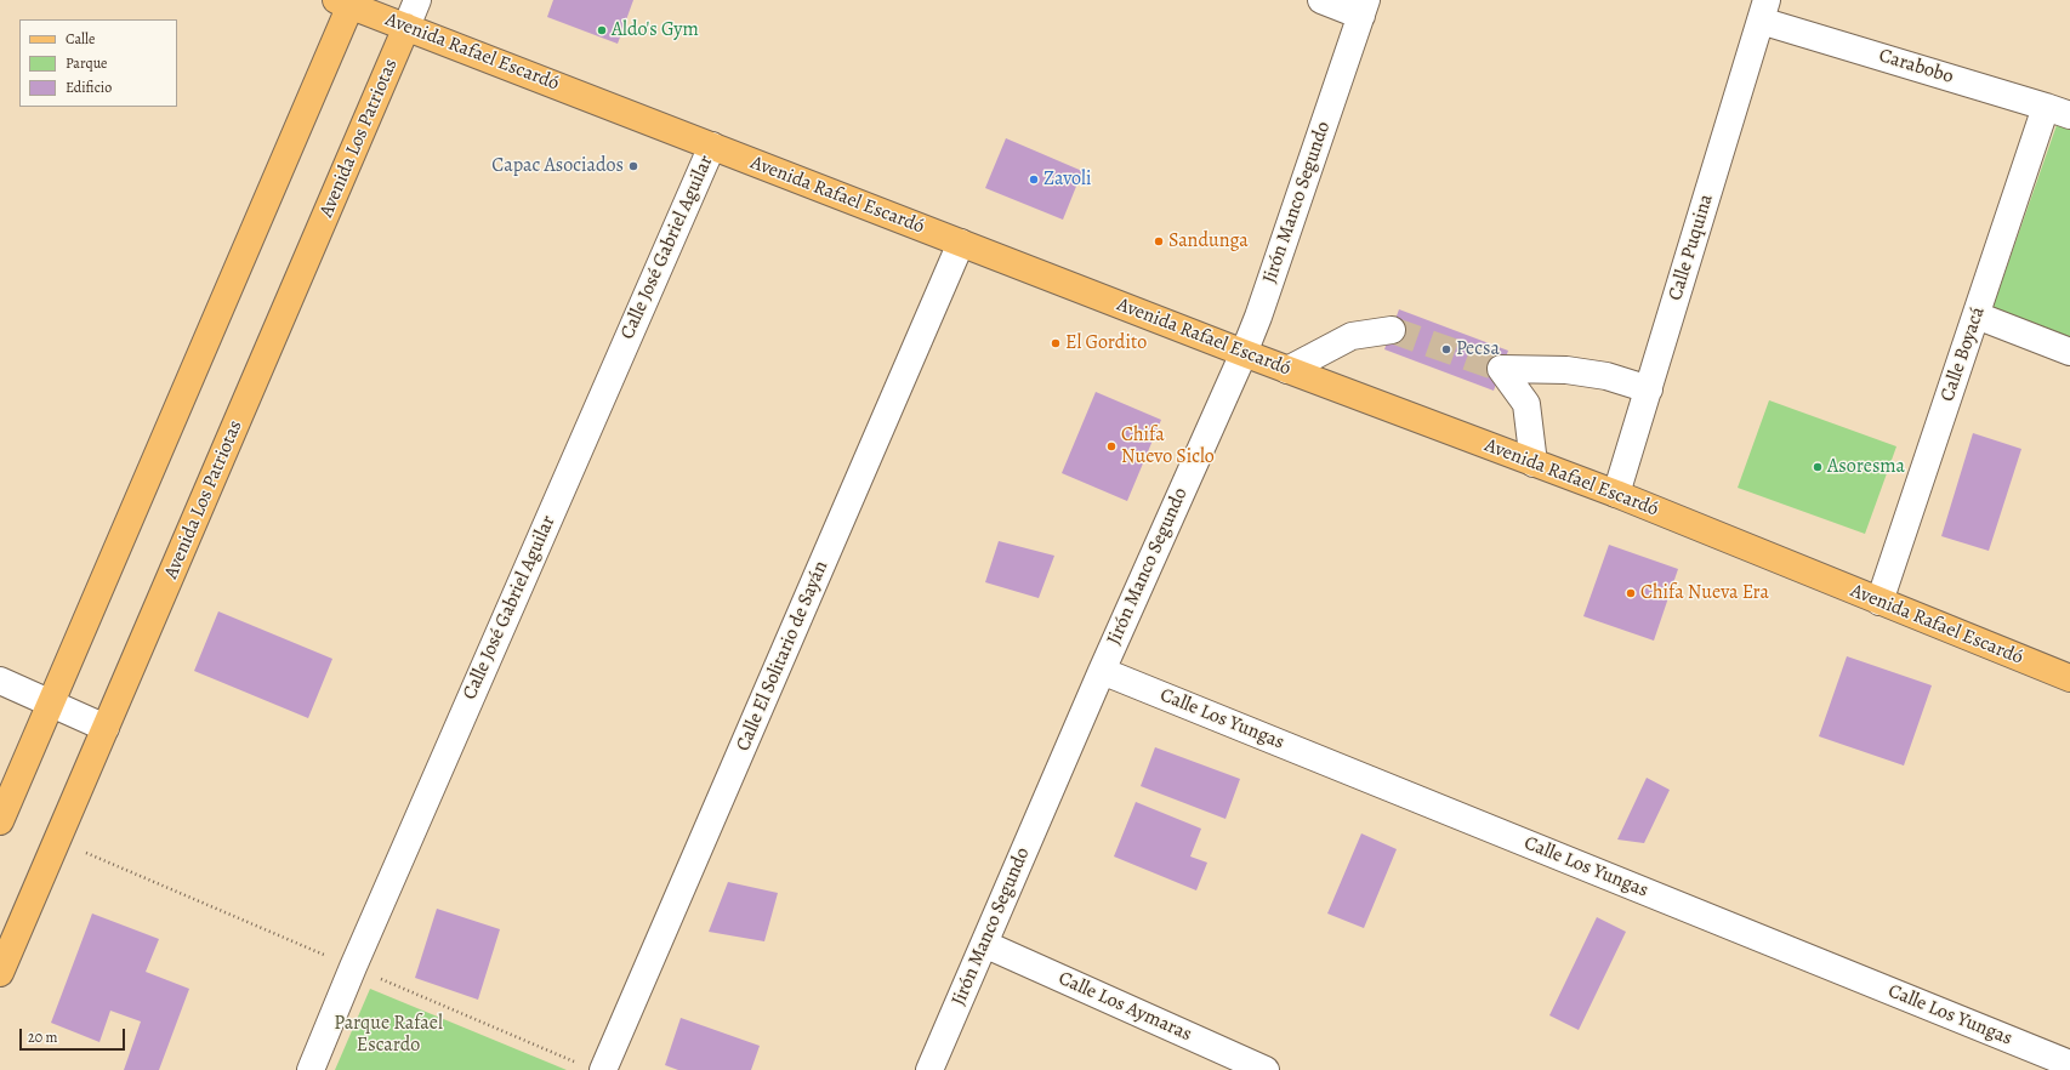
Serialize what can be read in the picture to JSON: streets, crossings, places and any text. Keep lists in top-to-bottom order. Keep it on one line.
{"streets":{"main road":["Avenida Rafael Escardó","Avenida Los Patriotas"],"street":["Carabobo","Jirón Manco Segundo","Calle José Gabriel Aguilar","Calle Puquina","Calle Boyacá","Calle El Solitario de Sayán","Calle Los Yungas","Calle Los Aymaras"]},"crossings":[["Avenida Rafael Escardó","Avenida Los Patriotas"],["Avenida Rafael Escardó","Jirón Manco Segundo"],["Avenida Rafael Escardó","Calle José Gabriel Aguilar"],["Avenida Rafael Escardó","Calle Puquina"],["Avenida Rafael Escardó","Calle Boyacá"],["Avenida Rafael Escardó","Calle El Solitario de Sayán"],["Carabobo","Calle Puquina"],["Carabobo","Calle Boyacá"],["Jirón Manco Segundo","Calle Los Yungas"],["Jirón Manco Segundo","Calle Los Aymaras"]],"parks":["Parque Rafael Escardo"],"places":["Aldo's Gym","Capac Asociados","Zavoli","Sandunga","El Gordito","Pecsa","Chifa Nuevo Siclo","Asoresma","Chifa Nueva Era"],"legend":["Calle","Parque","Edificio"],"scale_bar":"20 m"}
